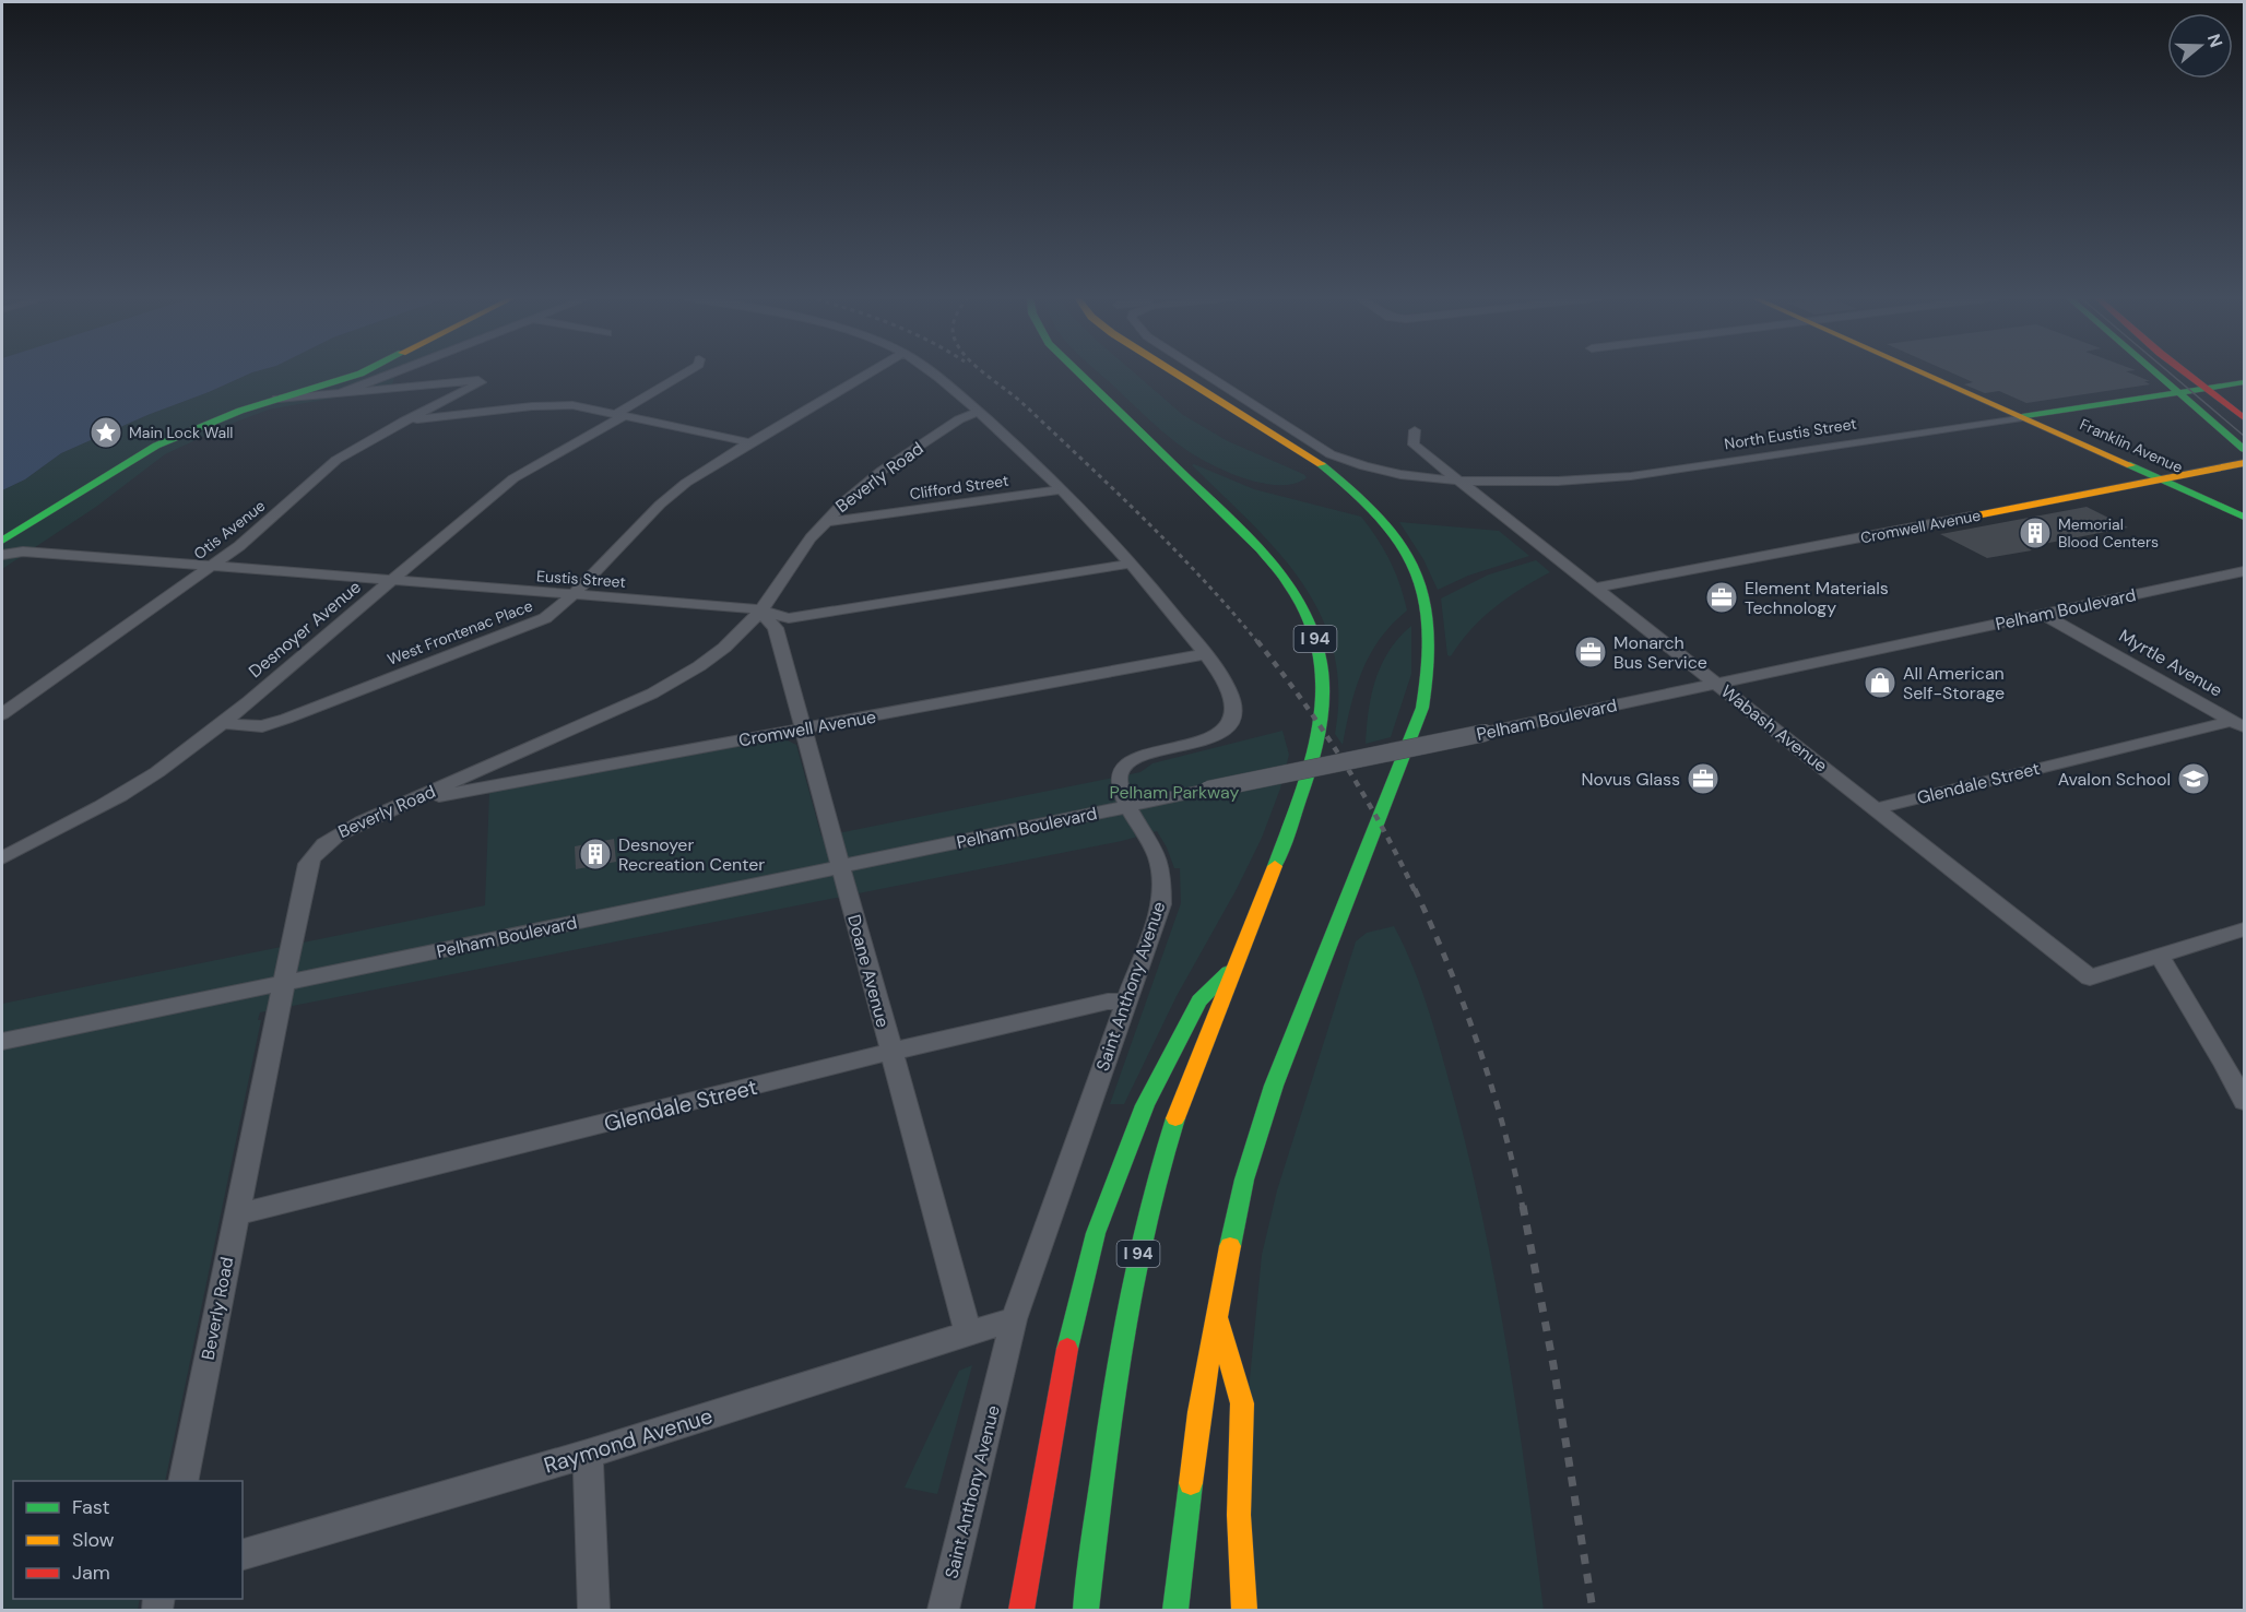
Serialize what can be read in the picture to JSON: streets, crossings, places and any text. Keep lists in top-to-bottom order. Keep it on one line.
{"streets":{"main road":["North Eustis Street","Franklin Avenue","Cromwell Avenue","I 94"],"street":["Beverly Road","Clifford Street","Otis Avenue","Eustis Street","Pelham Boulevard","Desnoyer Avenue","West Frontenac Place","Myrtle Avenue","Wabash Avenue","Glendale Street","Doane Avenue","Saint Anthony Avenue","Raymond Avenue"]},"crossings":[["North Eustis Street","Franklin Avenue"],["North Eustis Street","Wabash Avenue"],["Franklin Avenue","Cromwell Avenue"],["Beverly Road","Clifford Street"],["Beverly Road","Cromwell Avenue"],["Beverly Road","Eustis Street"],["Beverly Road","Pelham Boulevard"],["Beverly Road","Glendale Street"],["Beverly Road","Doane Avenue"],["Beverly Road","Saint Anthony Avenue"],["Clifford Street","Saint Anthony Avenue"],["Cromwell Avenue","Wabash Avenue"],["Cromwell Avenue","Doane Avenue"],["Cromwell Avenue","Saint Anthony Avenue"],["Otis Avenue","Eustis Street"],["Eustis Street","Desnoyer Avenue"],["Eustis Street","West Frontenac Place"],["Eustis Street","Doane Avenue"],["Eustis Street","Saint Anthony Avenue"],["Pelham Boulevard","Myrtle Avenue"],["Pelham Boulevard","Wabash Avenue"],["Pelham Boulevard","Doane Avenue"],["Pelham Boulevard","Saint Anthony Avenue"],["Desnoyer Avenue","West Frontenac Place"],["Myrtle Avenue","Glendale Street"],["Wabash Avenue","Glendale Street"],["Glendale Street","Doane Avenue"],["Glendale Street","Saint Anthony Avenue"],["Doane Avenue","Raymond Avenue"],["Saint Anthony Avenue","Raymond Avenue"]],"parks":["Pelham Parkway"],"places":{"place":["Main Lock Wall"],"building":["Memorial Blood Centers","Desnoyer Recreation Center"],"office":["Element Materials Technology","Monarch Bus Service","Novus Glass"],"shop":["All American Self-Storage"],"school or university":["Avalon School"]},"legend":["Fast","Slow","Jam"],"north":"right"}
